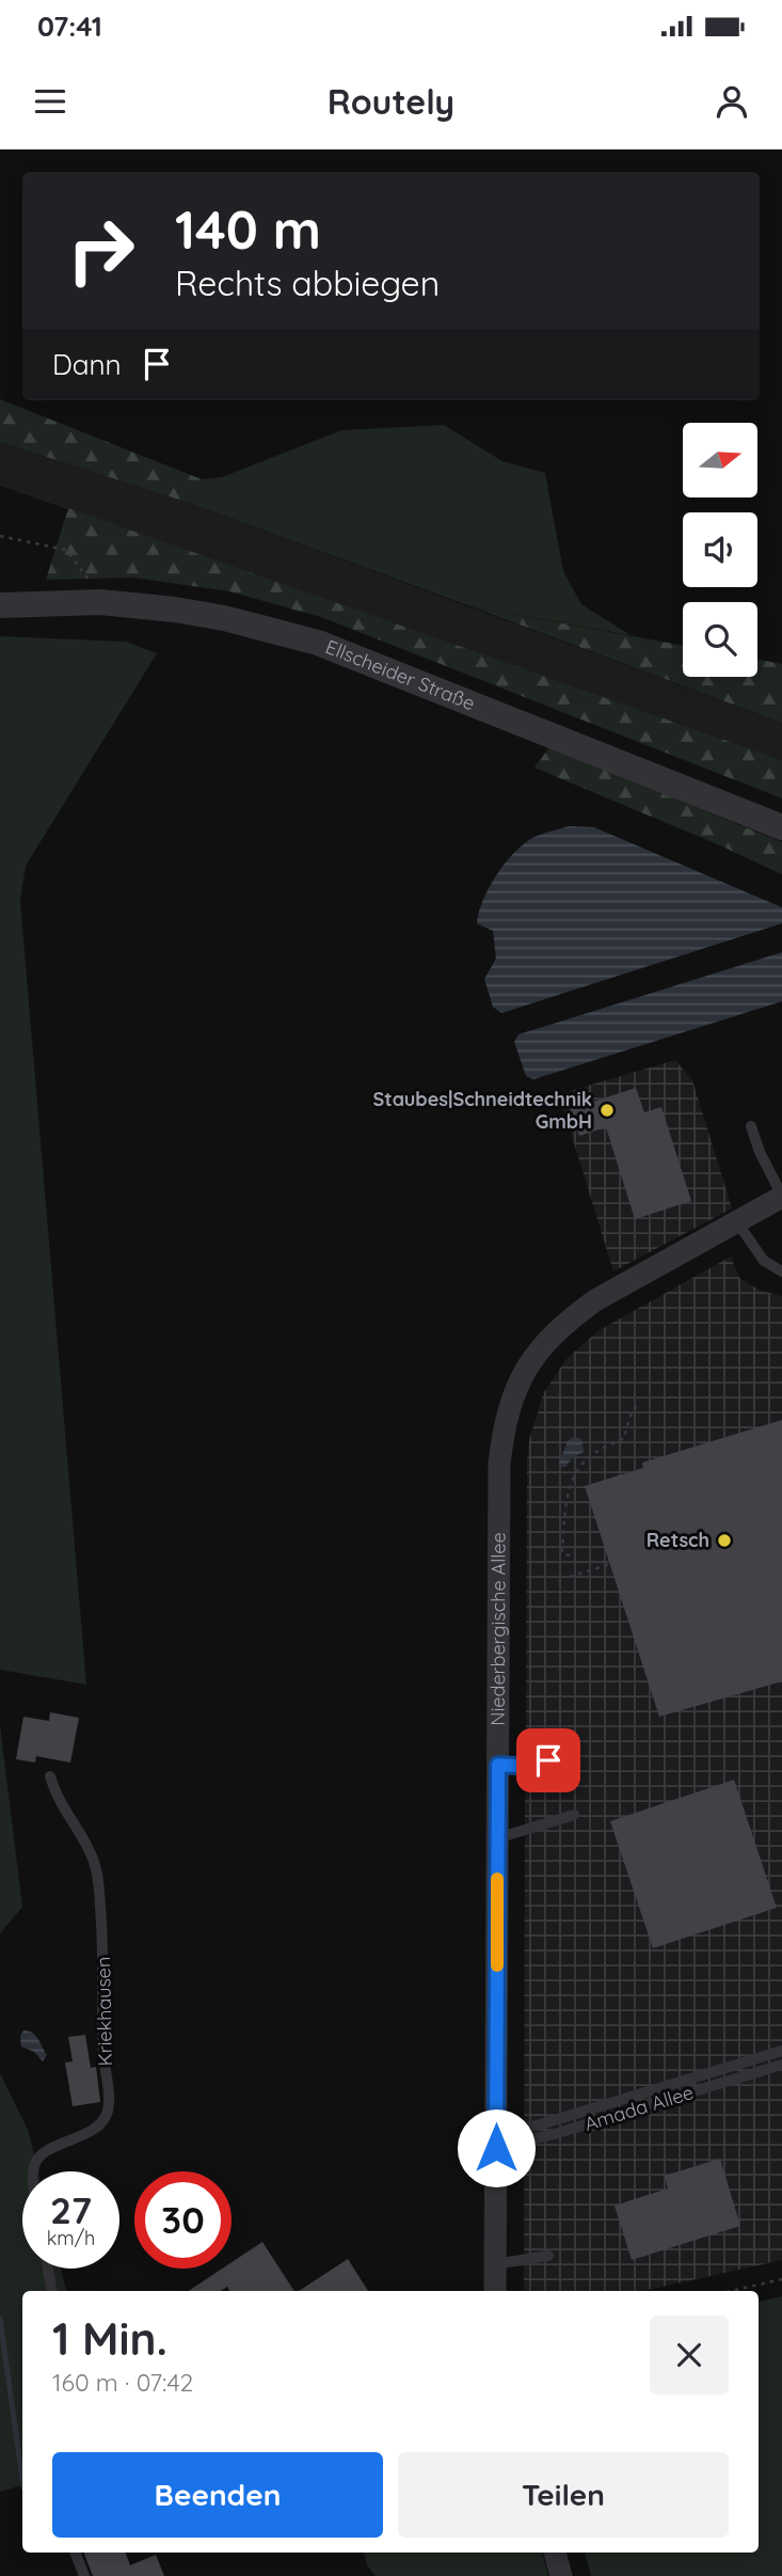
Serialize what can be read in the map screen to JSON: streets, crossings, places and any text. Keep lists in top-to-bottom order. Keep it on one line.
{"streets":{"street":["Ellscheider Straße","Niederbergische Allee"],"lane":["Kriekhausen","Amada Allee"]},"crossings":[["Niederbergische Allee","Amada Allee"]],"places":["Staubes|Schneidtechnik GmbH","Retsch"],"north":"right","page":{"status":"07:41","header":"Routely","turn":["140 m","Rechts abbiegen"],"then":"Dann","speed":"27 km/h","limit":"30","heading":["1 Min.","160 m · 07:42"],"buttons":["Beenden","Teilen"]}}
